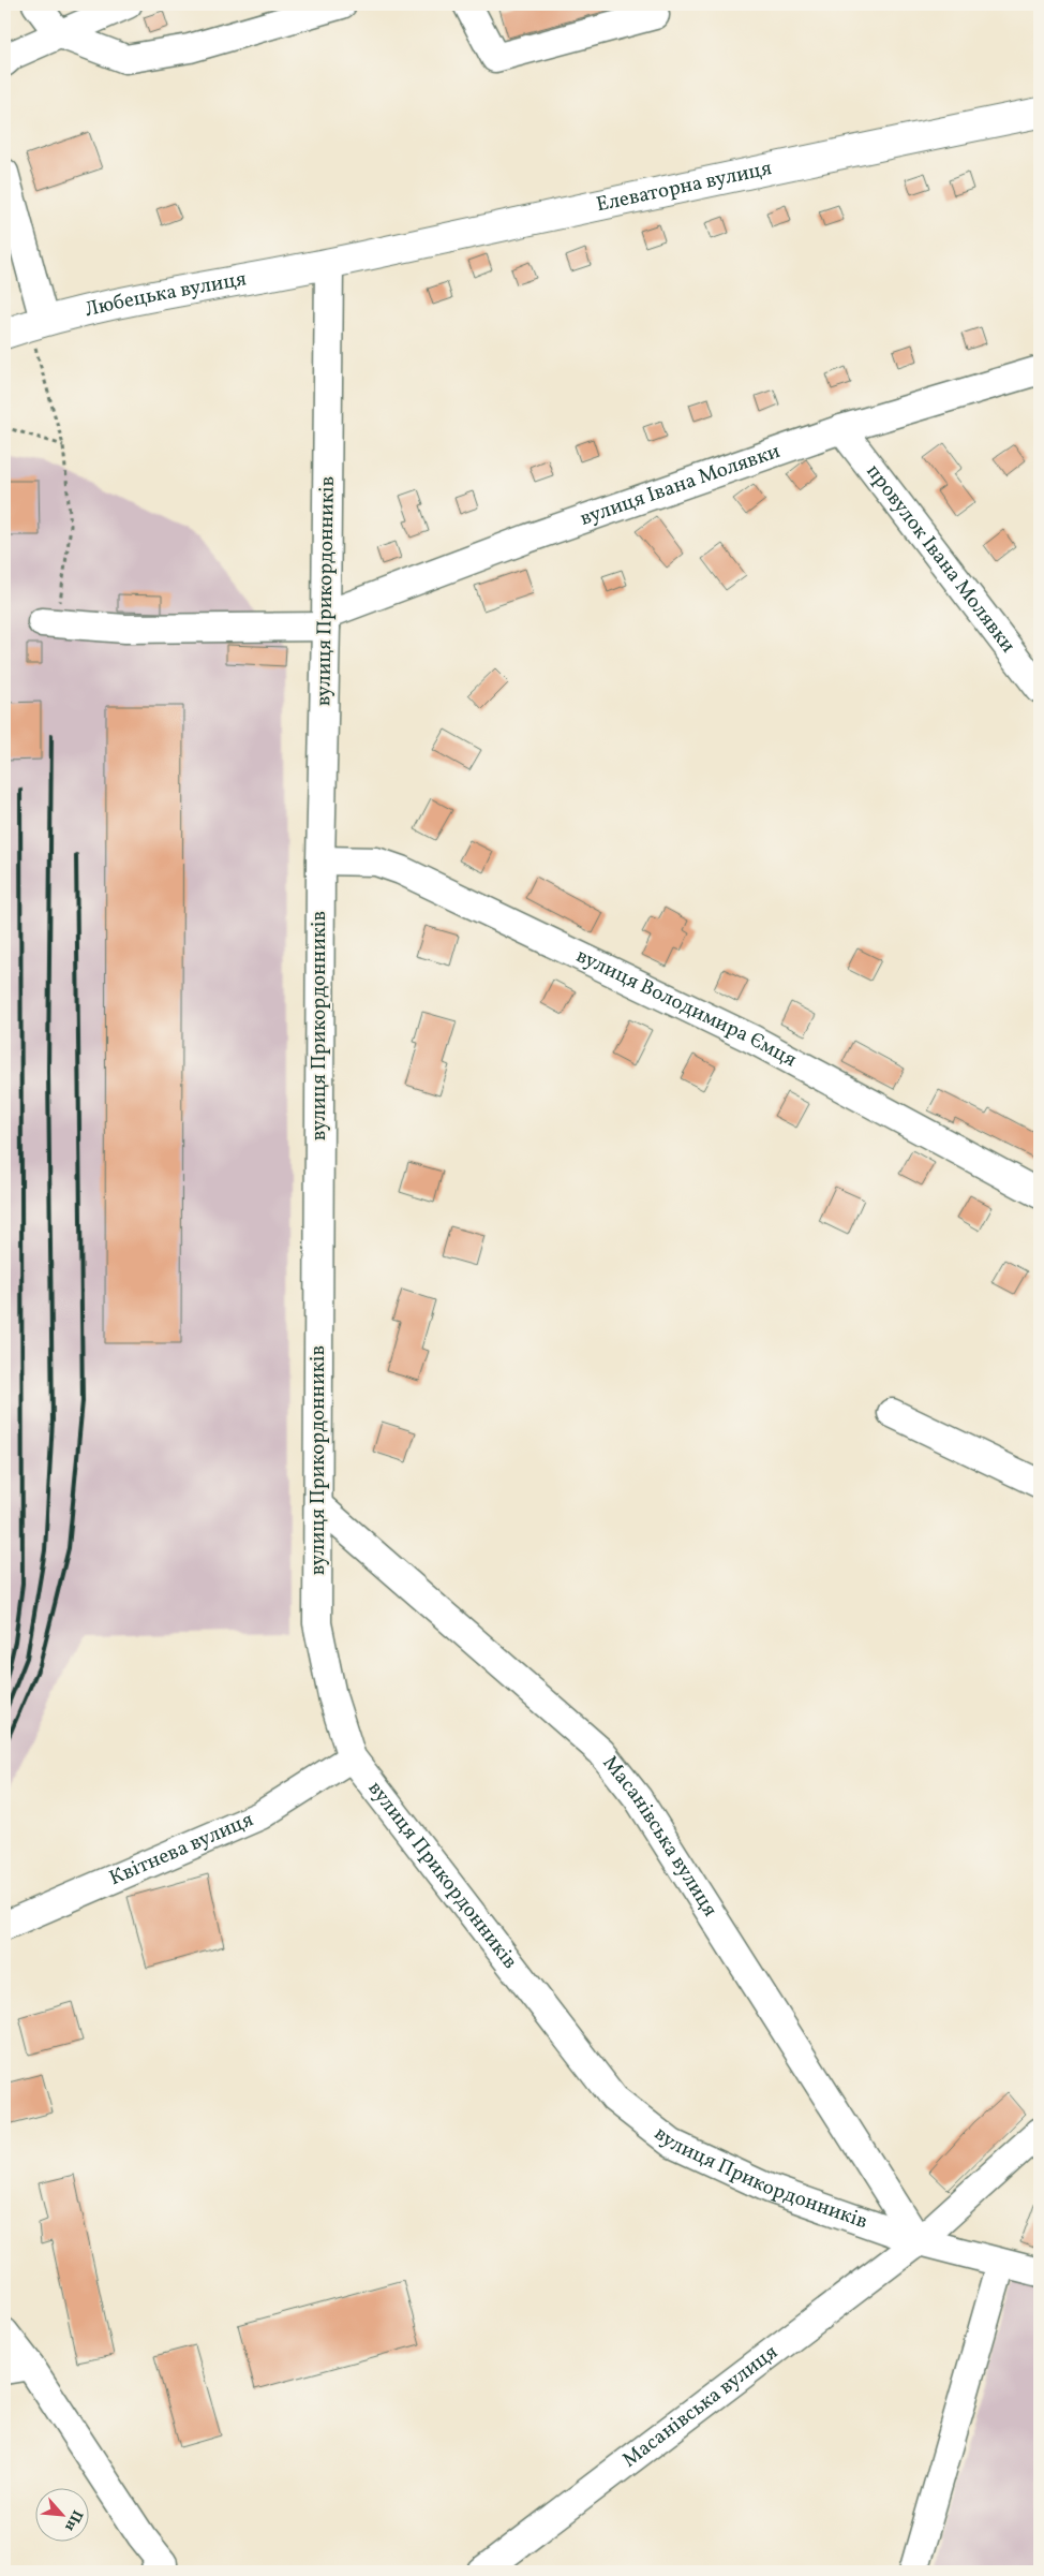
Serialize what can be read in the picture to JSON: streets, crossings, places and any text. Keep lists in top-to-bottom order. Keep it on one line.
{"streets":{"main road":["Елеваторна вулиця","Любецька вулиця"],"street":["вулиця Івана Молявки","провулок Івана Молявки","вулиця Прикордонників","вулиця Володимира Ємця","Масанівська вулиця","Квітнева вулиця"]},"crossings":[["Елеваторна вулиця","Любецька вулиця"],["Елеваторна вулиця","вулиця Прикордонників"],["Любецька вулиця","вулиця Прикордонників"],["вулиця Івана Молявки","провулок Івана Молявки"],["вулиця Івана Молявки","вулиця Прикордонників"],["вулиця Прикордонників","вулиця Володимира Ємця"],["вулиця Прикордонників","Масанівська вулиця"],["вулиця Прикордонників","Квітнева вулиця"]],"north":"bottom right"}
